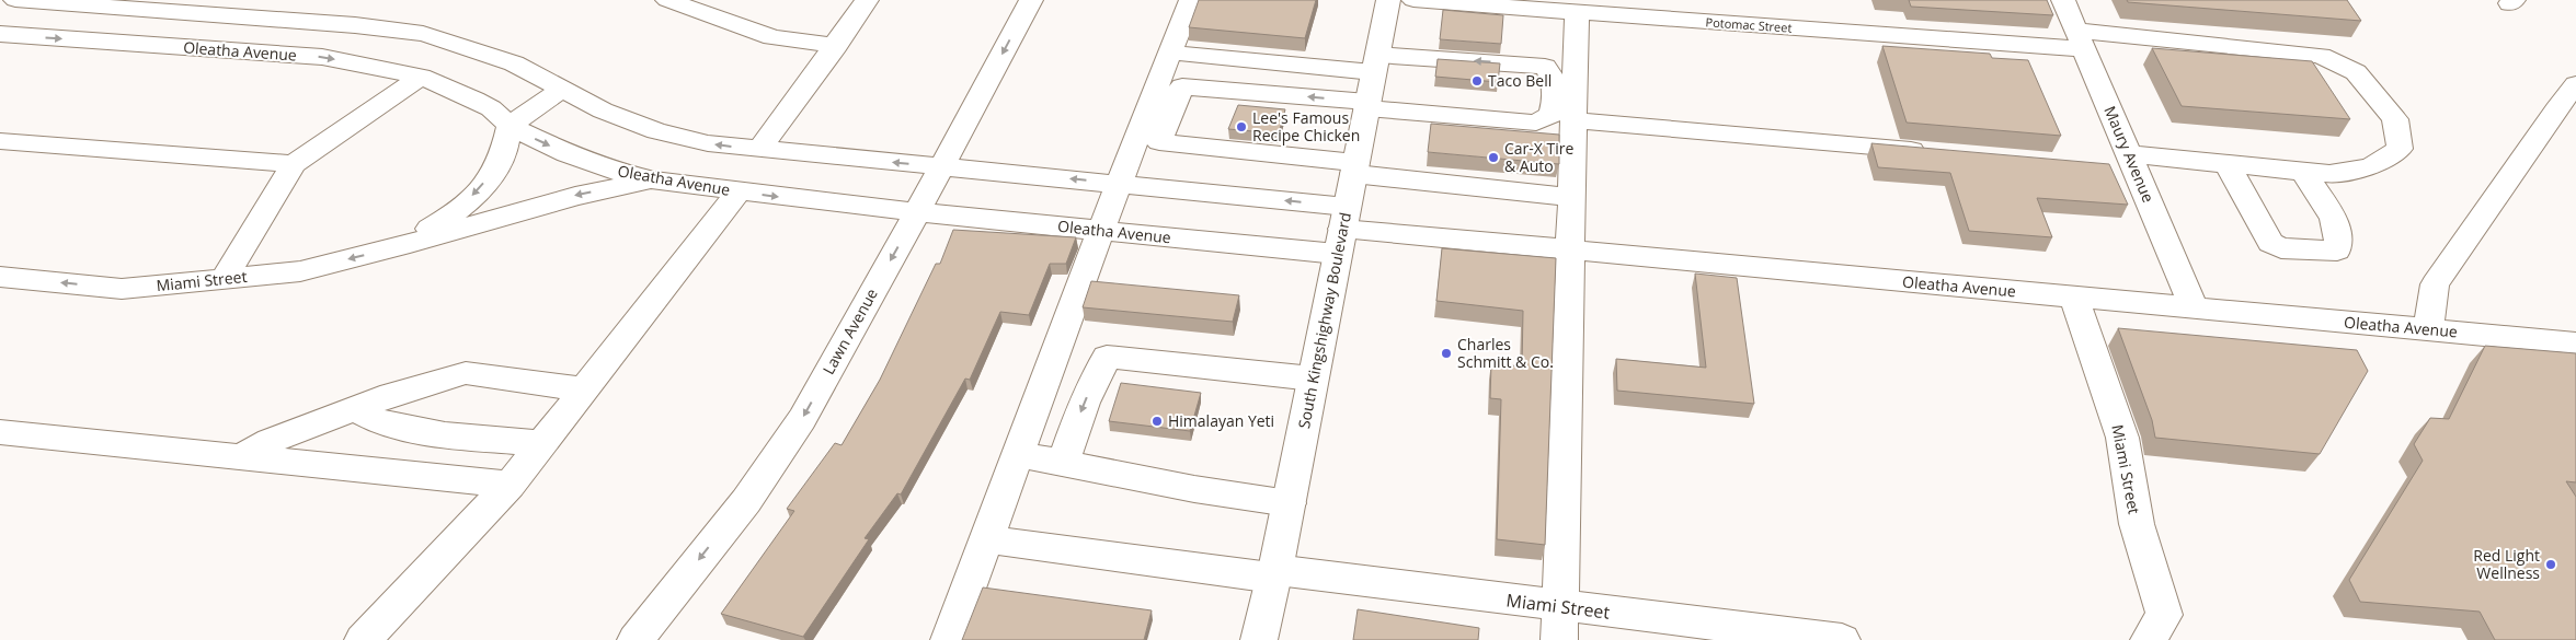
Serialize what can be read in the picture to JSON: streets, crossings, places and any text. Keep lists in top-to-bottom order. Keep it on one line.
{"streets":{"street":["Potomac Street","Oleatha Avenue","Maury Avenue","Miami Street","South Kingshighway Boulevard","Lawn Avenue"]},"crossings":[["Potomac Street","Maury Avenue"],["Oleatha Avenue","Maury Avenue"],["Oleatha Avenue","Miami Street"],["Oleatha Avenue","South Kingshighway Boulevard"],["Oleatha Avenue","Lawn Avenue"],["Miami Street","South Kingshighway Boulevard"]],"places":["Taco Bell","Lee's Famous Recipe Chicken","Car-X Tire & Auto","Charles Schmitt & Co.","Himalayan Yeti","Red Light Wellness"]}
